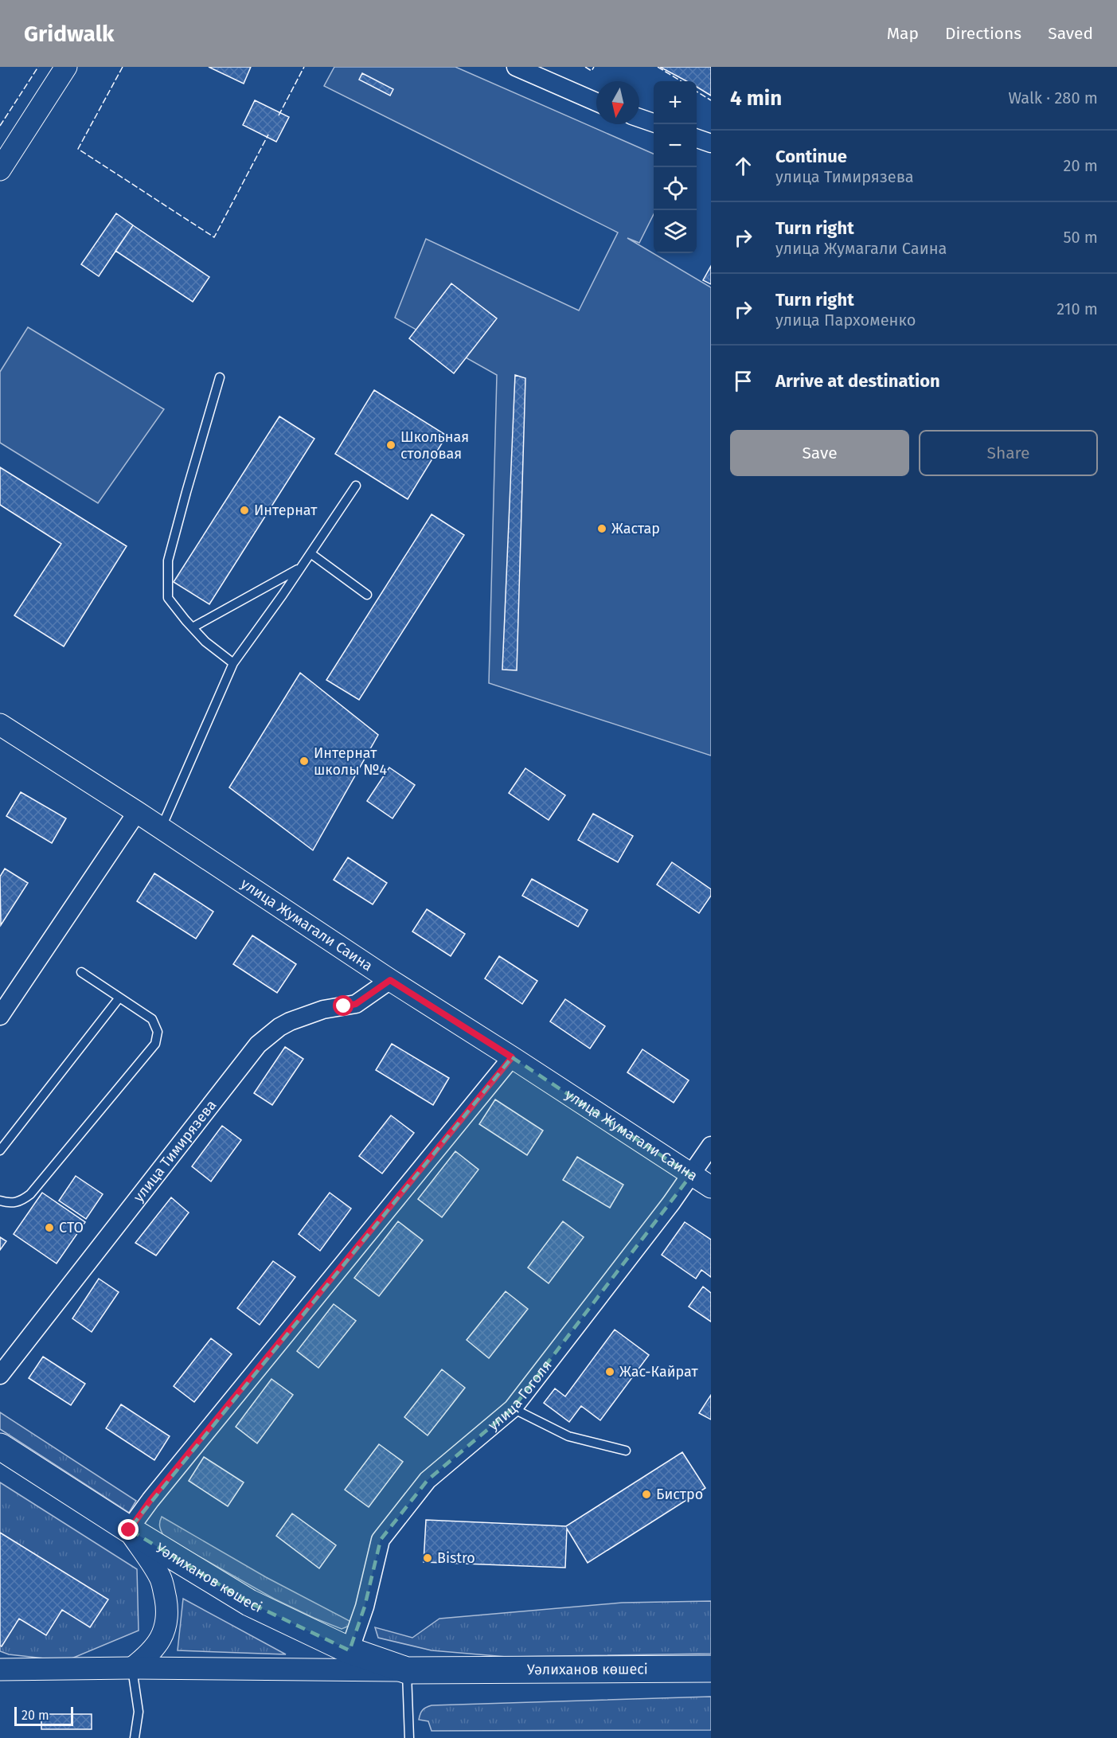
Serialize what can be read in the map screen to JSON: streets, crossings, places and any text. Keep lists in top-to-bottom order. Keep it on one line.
{"streets":{"highway":["Уәлиханов көшесі"],"street":["улица Жумагали Саина","улица Тимирязева","улица Гоголя"]},"crossings":[["улица Жумагали Саина","улица Тимирязева"],["улица Жумагали Саина","улица Гоголя"],["улица Гоголя","Уәлиханов көшесі"]],"places":["Школьная столовая","Интернат","Жастар","Интернат школы №4","СТО","Жас-Кайрат","Бистро","Bistro"],"scale_bar":"20 m","north":"bottom","page":{"header":"Gridwalk","nav":["Map","Directions","Saved"],"heading":["4 min","Walk · 280 m"],"map_buttons":["+","−"],"list":[["Continue","улица Тимирязева","20 m"],["Turn right","улица Жумагали Саина","50 m"],["Turn right","улица Пархоменко","210 m"],"Arrive at destination"],"buttons":["Save","Share"],"scale":"20 m"}}
